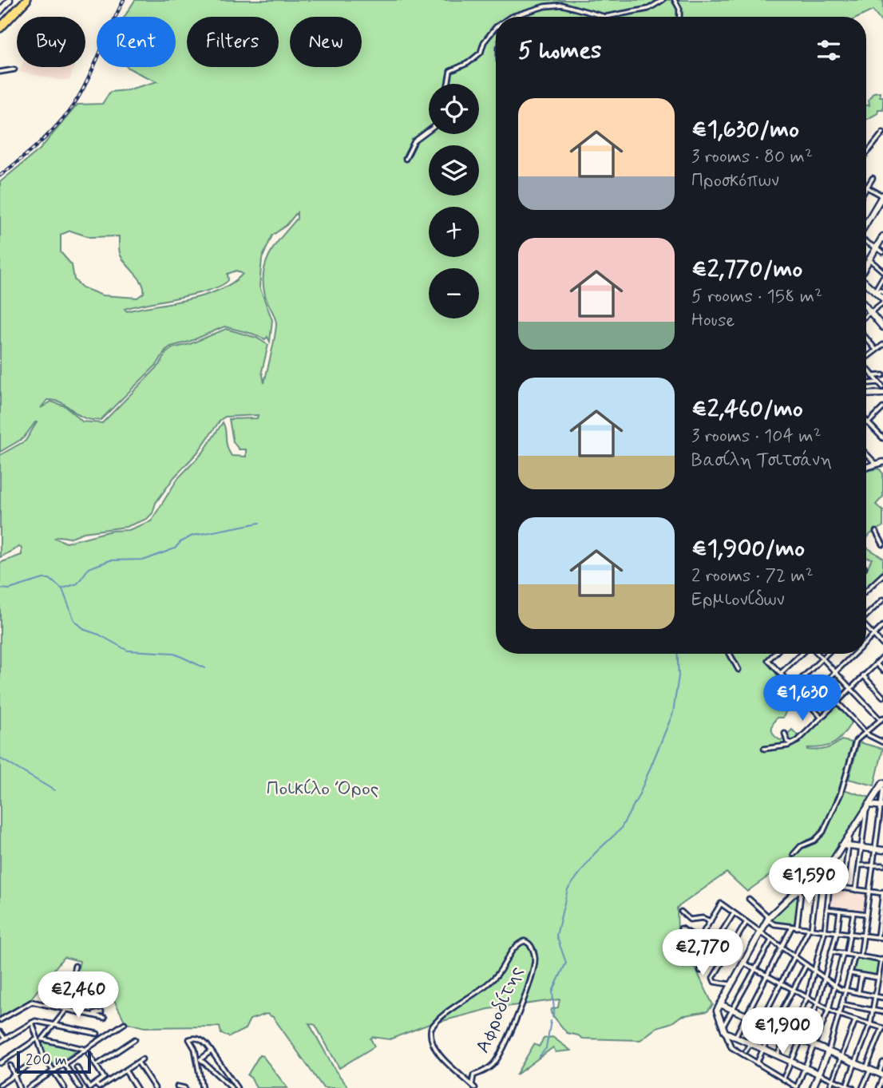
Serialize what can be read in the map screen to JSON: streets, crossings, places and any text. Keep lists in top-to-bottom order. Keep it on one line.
{"streets":{"street":["Αφροδίτης"]},"parks":["Ποικίλο Όρος"],"scale_bar":"200 m","page":{"chip":["Buy","Rent","Filters","New"],"heading":"5 homes","map_buttons":["+","−"],"list":[{"name":"€1,630/mo","note":"3 rooms · 80 m² · Προσκόπων"},{"name":"€2,770/mo","note":"5 rooms · 158 m² · House"},{"name":"€2,460/mo","note":"3 rooms · 104 m² · Βασίλη Τσιτσάνη"},{"name":"€1,900/mo","note":"2 rooms · 72 m² · Ερμιονίδων"}],"price":["€1,630","€1,590","€2,770","€2,460","€1,900"],"scale":"200 m"}}
